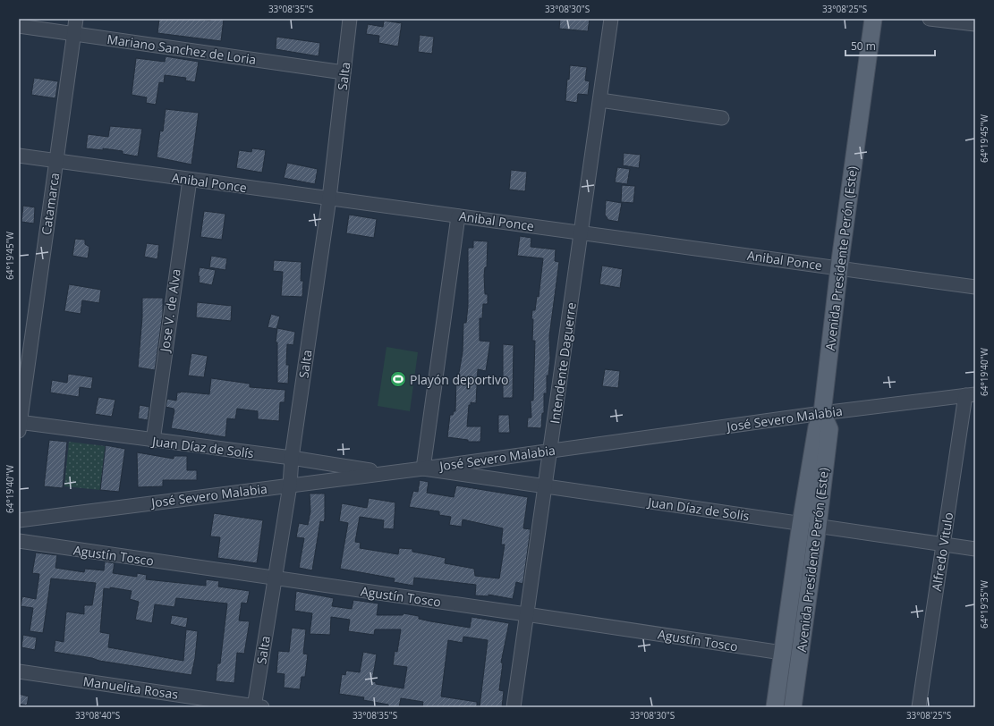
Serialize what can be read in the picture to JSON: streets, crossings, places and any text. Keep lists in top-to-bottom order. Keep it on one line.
{"streets":{"main road":["Avenida Presidente Perón (Este)"],"street":["Mariano Sanchez de Loria","Salta","Anibal Ponce","Catamarca","Jose V. de Alva","Intendente Daguerre","José Severo Malabia","Juan Díaz de Solís","Alfredo Vitulo","Agustín Tosco","Manuelita Rosas"]},"crossings":[["Mariano Sanchez de Loria","Salta"],["Mariano Sanchez de Loria","Catamarca"],["Salta","Anibal Ponce"],["Salta","José Severo Malabia"],["Salta","Juan Díaz de Solís"],["Salta","Agustín Tosco"],["Salta","Manuelita Rosas"],["Anibal Ponce","Catamarca"],["Anibal Ponce","Avenida Presidente Perón (Este)"],["Anibal Ponce","Jose V. de Alva"],["Anibal Ponce","Intendente Daguerre"],["Catamarca","Juan Díaz de Solís"],["Avenida Presidente Perón (Este)","José Severo Malabia"],["Avenida Presidente Perón (Este)","Juan Díaz de Solís"],["Avenida Presidente Perón (Este)","Agustín Tosco"],["Jose V. de Alva","Juan Díaz de Solís"],["Intendente Daguerre","José Severo Malabia"],["Intendente Daguerre","Juan Díaz de Solís"],["Intendente Daguerre","Agustín Tosco"],["José Severo Malabia","Juan Díaz de Solís"],["José Severo Malabia","Alfredo Vitulo"],["Juan Díaz de Solís","Alfredo Vitulo"]],"places":{"sports":["Playón deportivo"]},"scale_bar":"50 m","coordinates":["33°08'35\"S","33°08'30\"S","33°08'25\"S","64°19'45\"W","64°19'40\"W","64°19'35\"W","33°08'40\"S"]}
